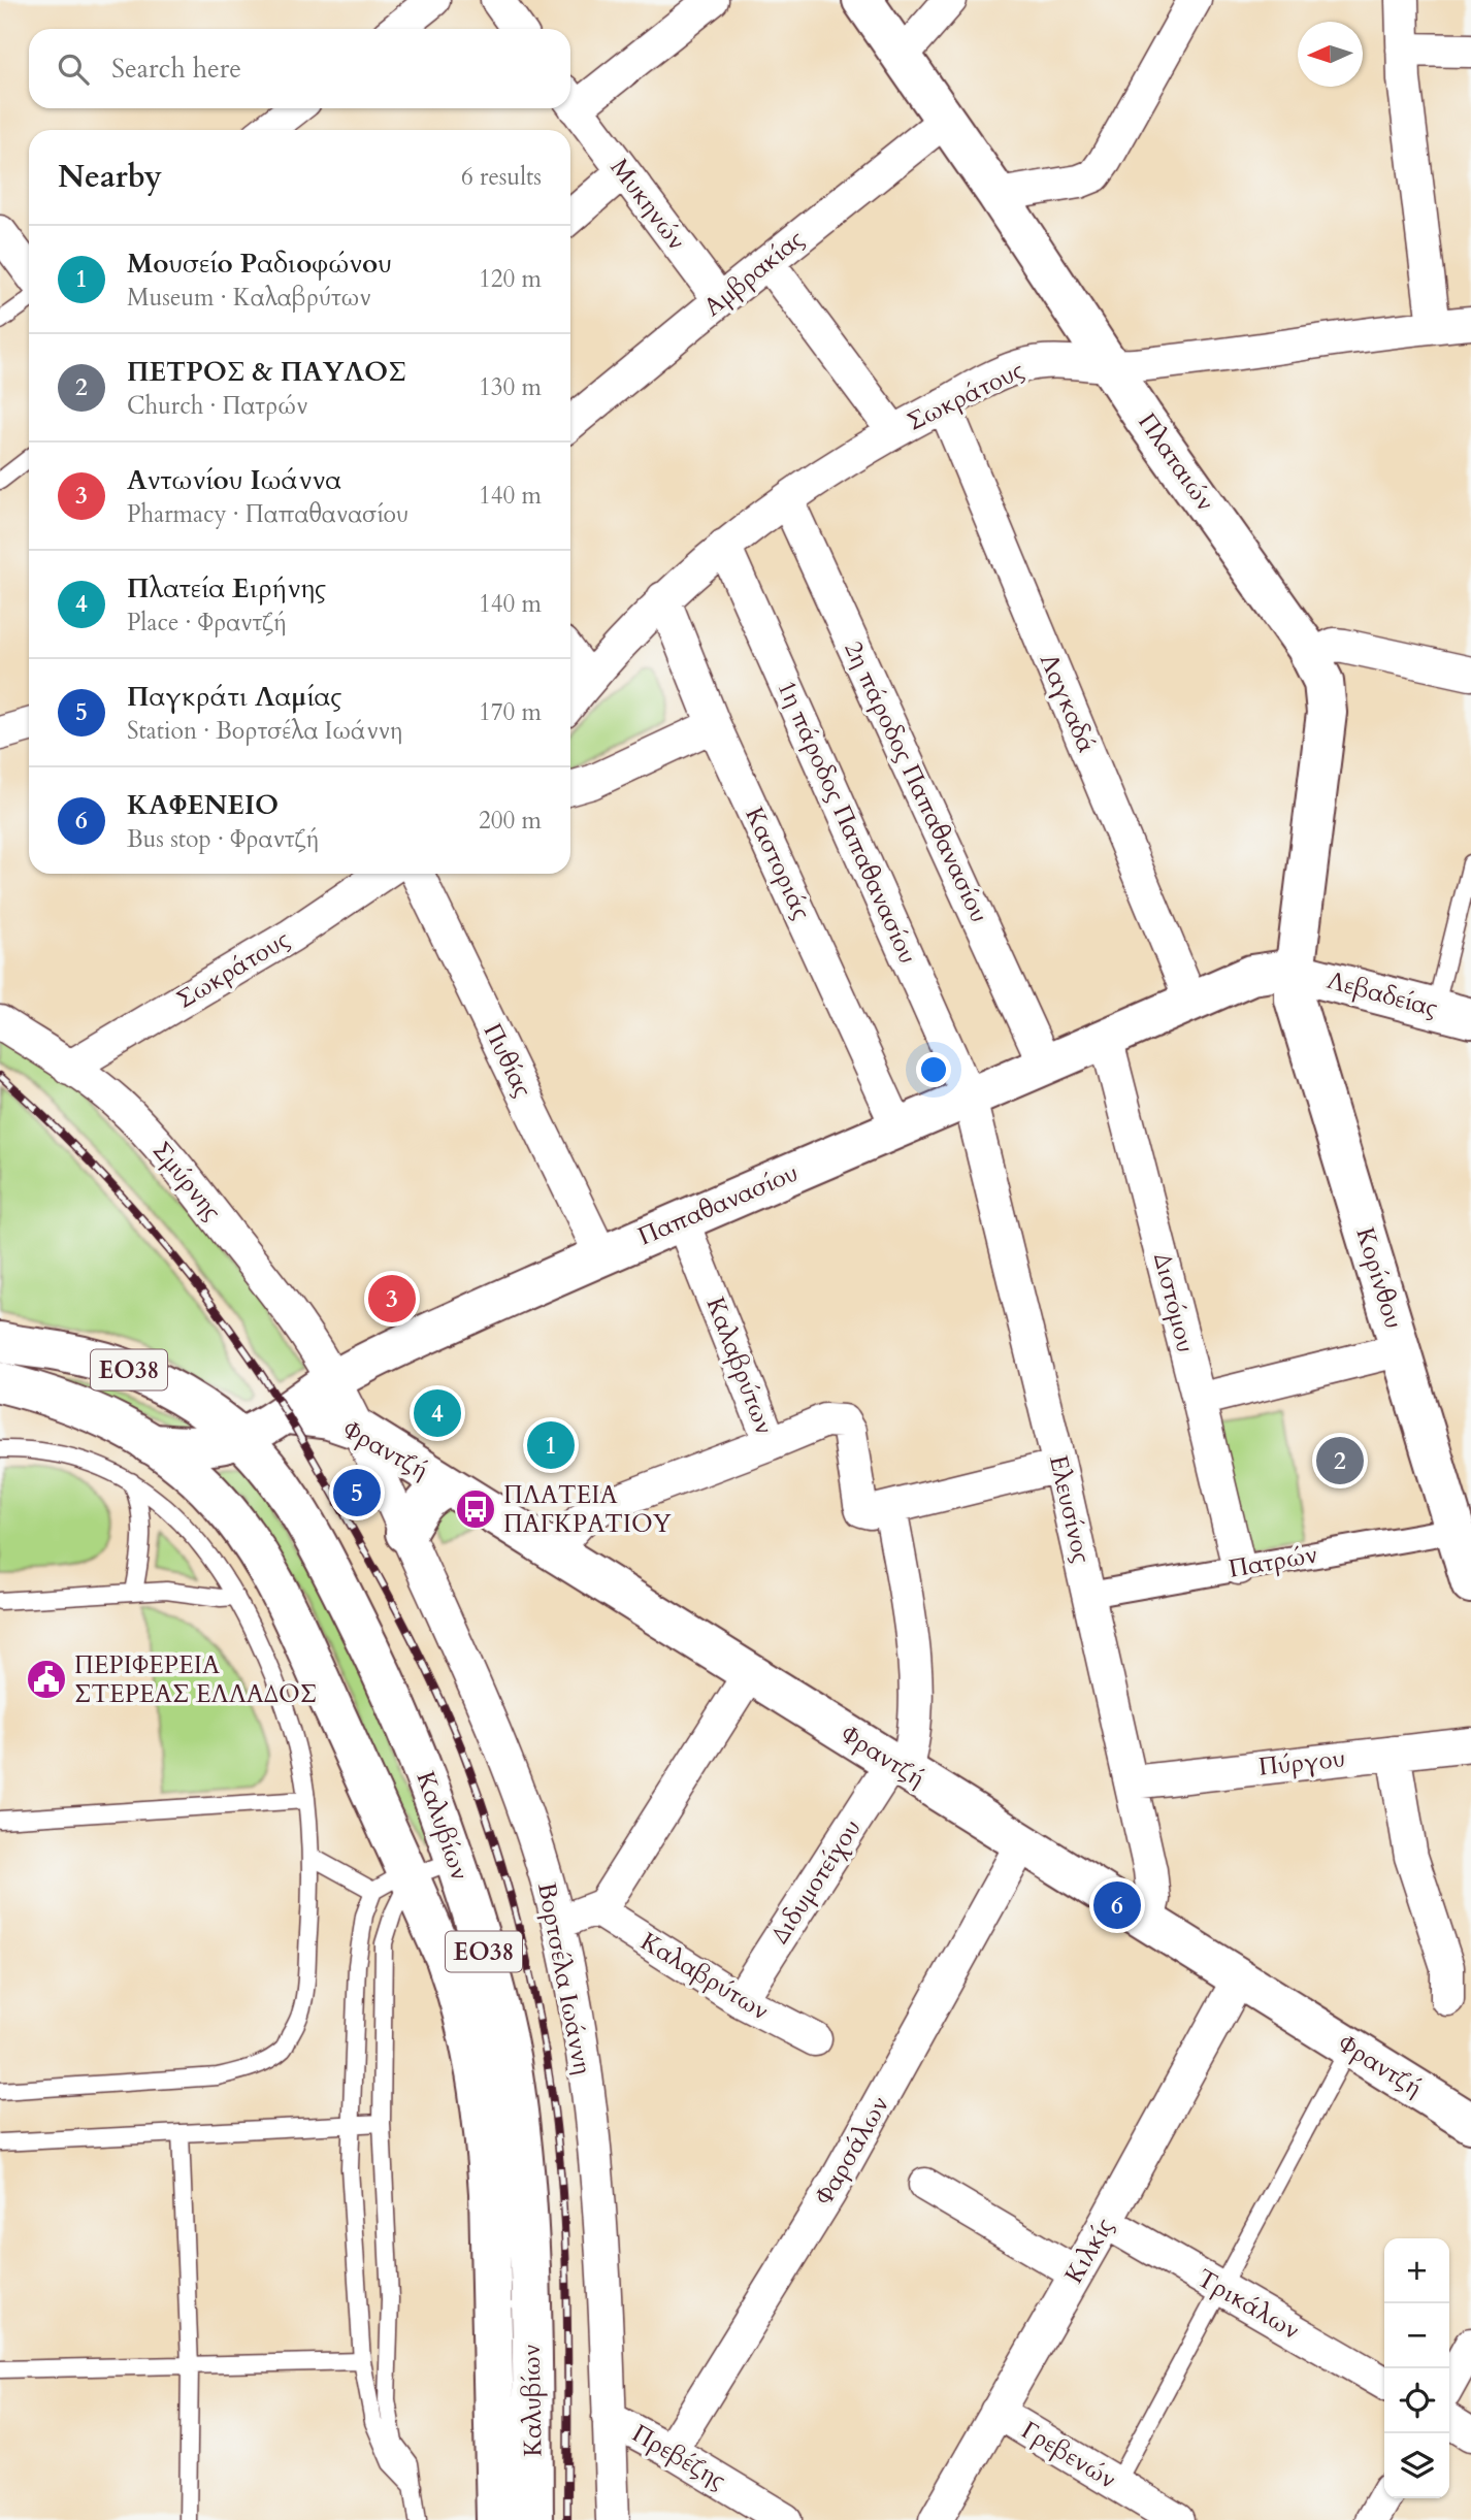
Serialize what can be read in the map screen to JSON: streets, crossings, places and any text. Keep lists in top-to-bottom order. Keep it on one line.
{"streets":{"main road":["Πλαταιών","Λεβαδείας","Παπαθανασίου","Κορίνθου","ΕΟ38","Φραντζή","Καλυβίων"],"street":["Μυκηνών","Αμβρακίας","Σωκράτους","Λαγκαδά","2η πάροδος Παπαθανασίου","1η πάροδος Παπαθανασίου","Καστοριάς","Πυθίας","Σμύρνης","Διστόμου","Καλαβρύτων","Ελευσίνος","Πατρών","Πύργου","Διδυμοτείχου","Βορτσέλα Ιωάννη","Φαρσάλων","Κιλκίς","Τρικάλων","Γρεβενών","Πρεβέζης"]},"crossings":[["Μυκηνών","Αμβρακίας"],["Αμβρακίας","Πλαταιών"],["Σωκράτους","Πλαταιών"],["Σωκράτους","Λαγκαδά"],["Σωκράτους","2η πάροδος Παπαθανασίου"],["Σωκράτους","1η πάροδος Παπαθανασίου"],["Σωκράτους","Καστοριάς"],["Σωκράτους","Σμύρνης"],["Πλαταιών","Λεβαδείας"],["Πλαταιών","Παπαθανασίου"],["Πλαταιών","Κορίνθου"],["Λαγκαδά","Παπαθανασίου"],["2η πάροδος Παπαθανασίου","Παπαθανασίου"],["1η πάροδος Παπαθανασίου","Παπαθανασίου"],["1η πάροδος Παπαθανασίου","Ελευσίνος"],["Καστοριάς","Παπαθανασίου"],["Λεβαδείας","Παπαθανασίου"],["Λεβαδείας","Κορίνθου"],["Πυθίας","Παπαθανασίου"],["Σμύρνης","Παπαθανασίου"],["Σμύρνης","Φραντζή"],["Σμύρνης","Βορτσέλα Ιωάννη"],["Παπαθανασίου","Κορίνθου"],["Παπαθανασίου","Διστόμου"],["Παπαθανασίου","Καλαβρύτων"],["Παπαθανασίου","Φραντζή"],["Παπαθανασίου","Ελευσίνος"],["Παπαθανασίου","Καλυβίων"],["Κορίνθου","Πατρών"],["Διστόμου","Πατρών"],["Καλαβρύτων","Φραντζή"],["Καλαβρύτων","Διδυμοτείχου"],["Φραντζή","Ελευσίνος"],["Φραντζή","Διδυμοτείχου"],["Φραντζή","Βορτσέλα Ιωάννη"],["Φραντζή","Φαρσάλων"],["Φραντζή","Κιλκίς"],["Ελευσίνος","Πατρών"],["Ελευσίνος","Πύργου"],["Βορτσέλα Ιωάννη","Πρεβέζης"],["Φαρσάλων","Πρεβέζης"],["Κιλκίς","Τρικάλων"],["Κιλκίς","Γρεβενών"]],"places":{"bus stop":["ΠΛΑΤΕΙΑ ΠΑΓΚΡΑΤΙΟΥ"],"public building":["ΠΕΡΙΦΕΡΕΙΑ ΣΤΕΡΕΑΣ ΕΛΛΑΔΟΣ"]},"north":"left","page":{"search":"Search here","heading":["Nearby","6 results"],"list":[{"mark":"1","name":"Μουσείο Ραδιοφώνου","note":"Museum · Καλαβρύτων","value":"120 m"},{"mark":"2","name":"ΠΕΤΡΟΣ & ΠΑΥΛΟΣ","note":"Church · Πατρών","value":"130 m"},{"mark":"3","name":"Αντωνίου Ιωάννα","note":"Pharmacy · Παπαθανασίου","value":"140 m"},{"mark":"4","name":"Πλατεία Ειρήνης","note":"Place · Φραντζή","value":"140 m"},{"mark":"5","name":"Παγκράτι Λαμίας","note":"Station · Βορτσέλα Ιωάννη","value":"170 m"},{"mark":"6","name":"ΚΑΦΕΝΕΙΟ","note":"Bus stop · Φραντζή","value":"200 m"}],"pins":["3","4","1","2","5","6"],"map_buttons":["+","−"]}}
